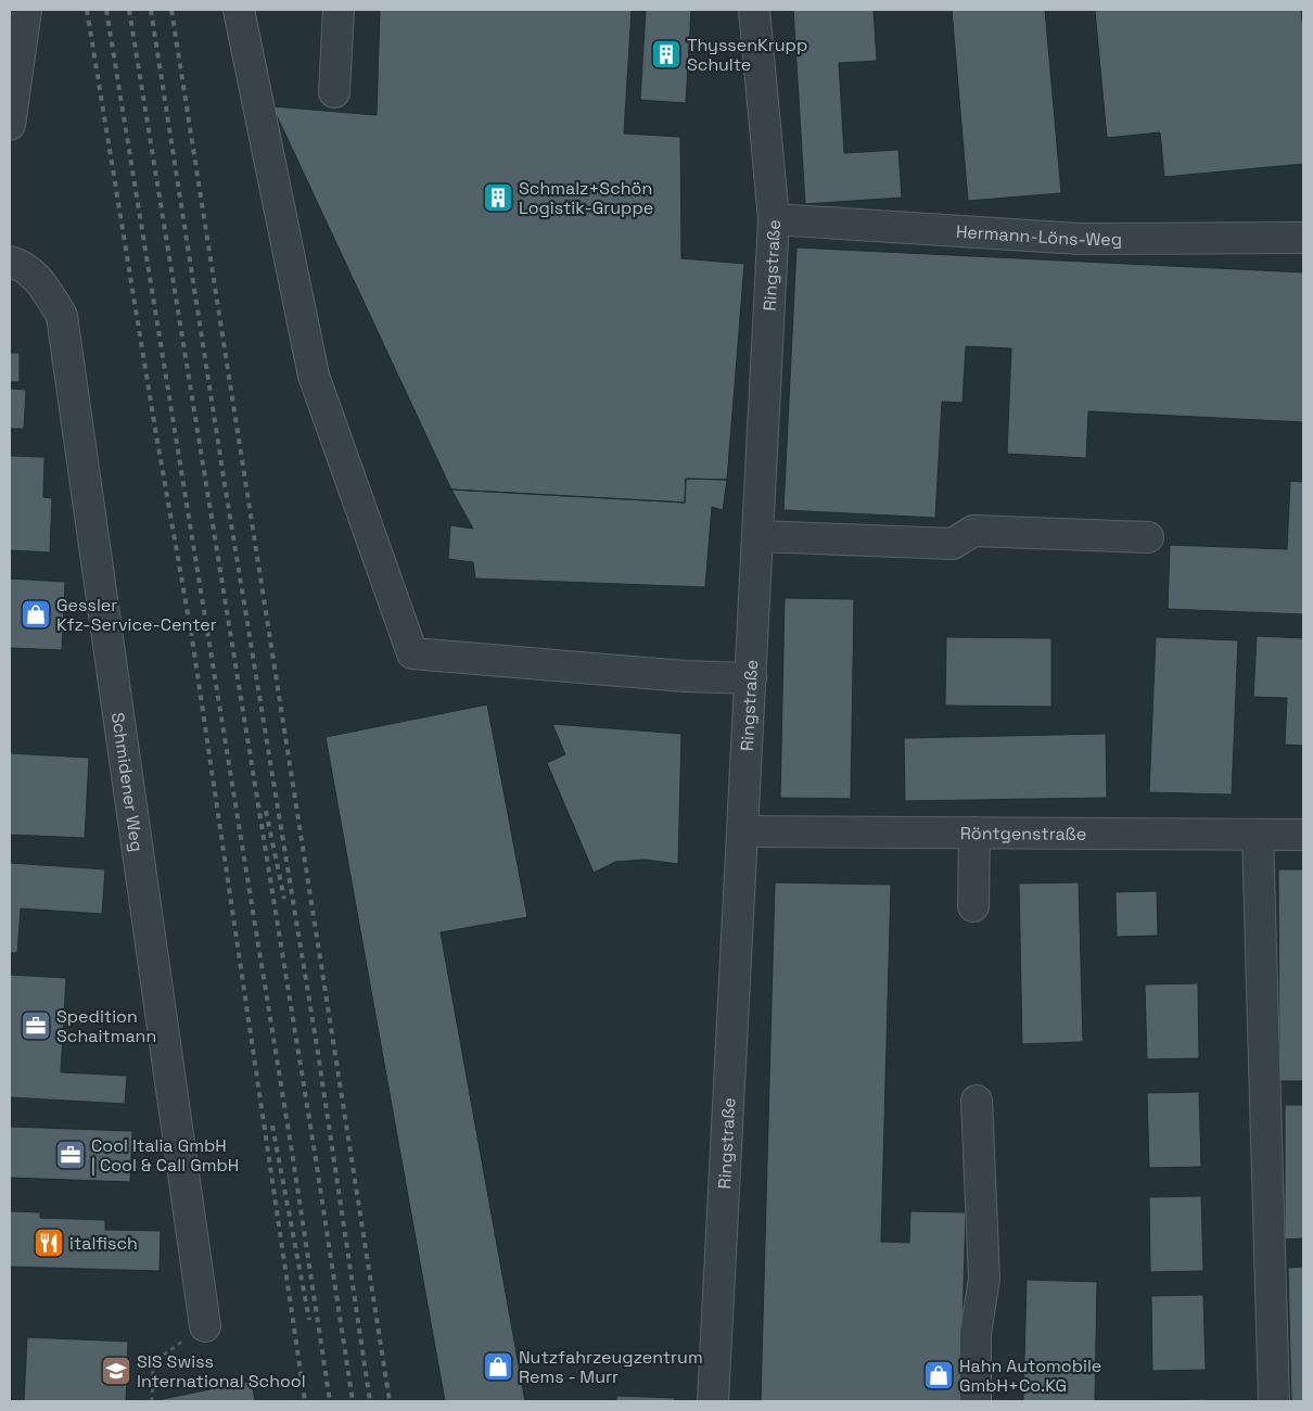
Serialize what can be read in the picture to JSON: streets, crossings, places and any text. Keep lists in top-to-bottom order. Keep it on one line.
{"streets":{"street":["Hermann-Löns-Weg","Ringstraße","Schmidener Weg","Röntgenstraße"]},"crossings":[["Hermann-Löns-Weg","Ringstraße"],["Ringstraße","Röntgenstraße"]],"places":{"building":["ThyssenKrupp Schulte","Schmalz+Schön Logistik-Gruppe"],"shop":["Gessler Kfz-Service-Center","Nutzfahrzeugzentrum Rems - Murr","Hahn Automobile GmbH+Co.KG"],"office":["Spedition Schaitmann","Cool Italia GmbH | Cool & Call GmbH"],"restaurant":["italfisch"],"school or university":["SIS Swiss International School"]}}
